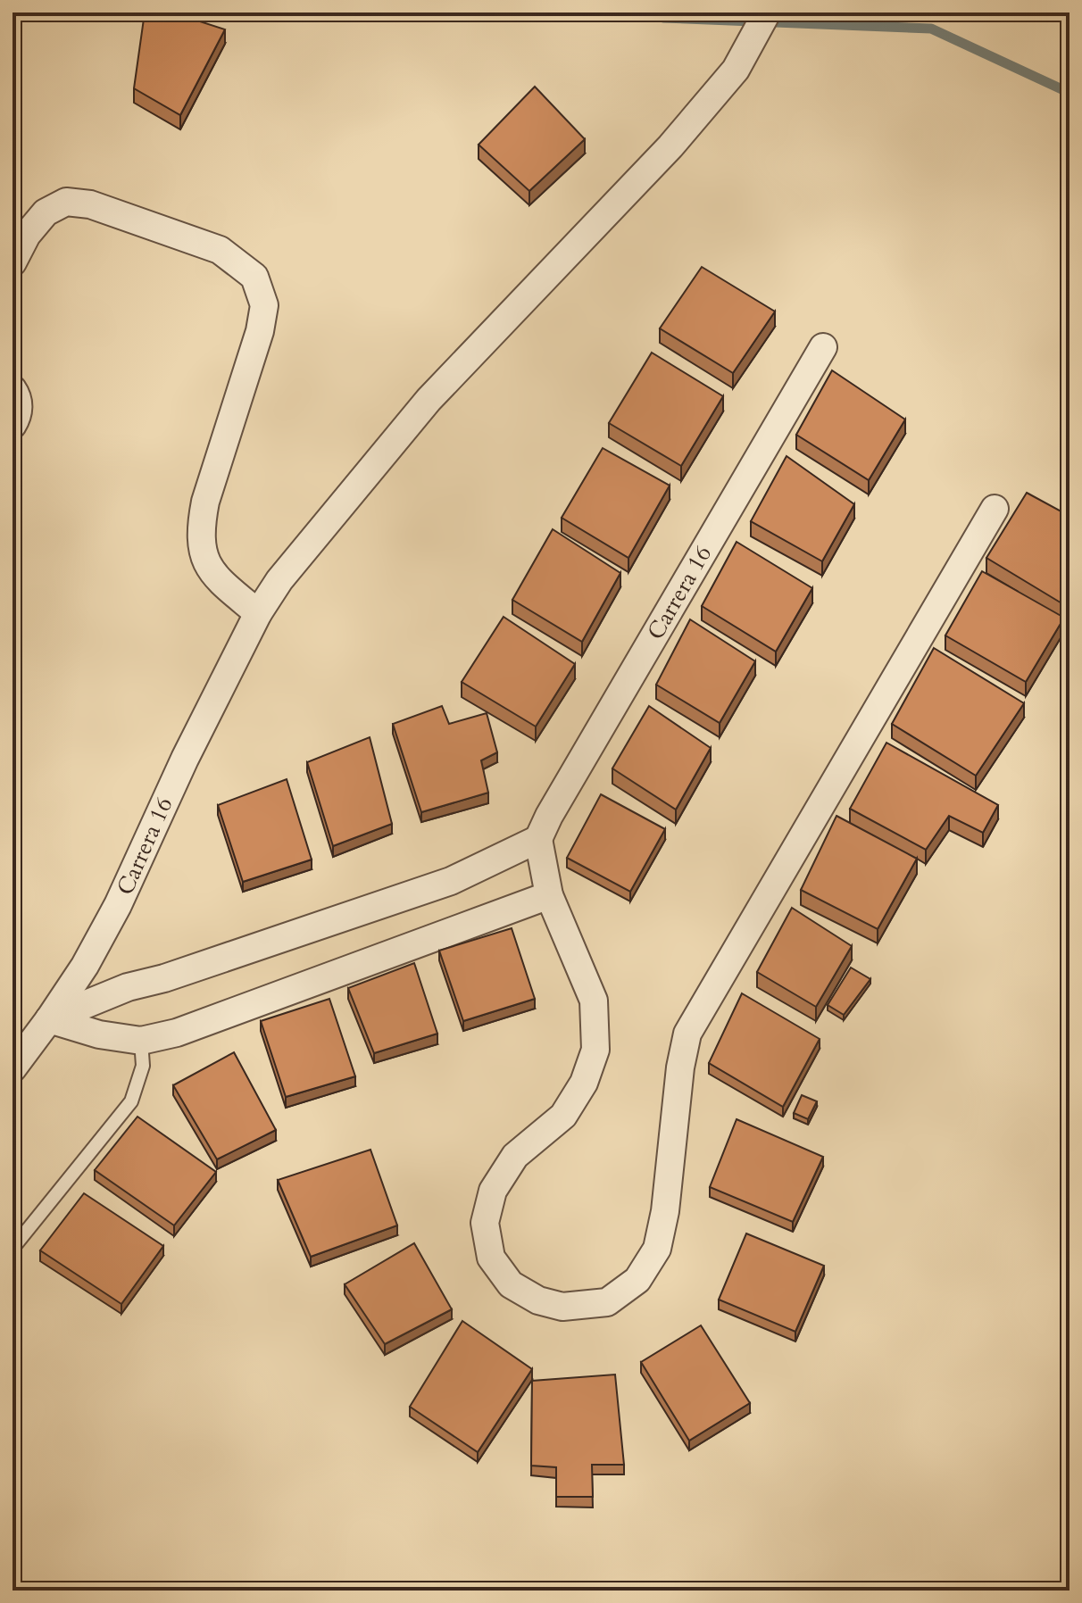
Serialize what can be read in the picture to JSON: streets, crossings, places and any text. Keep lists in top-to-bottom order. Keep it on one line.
{"streets":{"street":["Carrera 16"]}}
